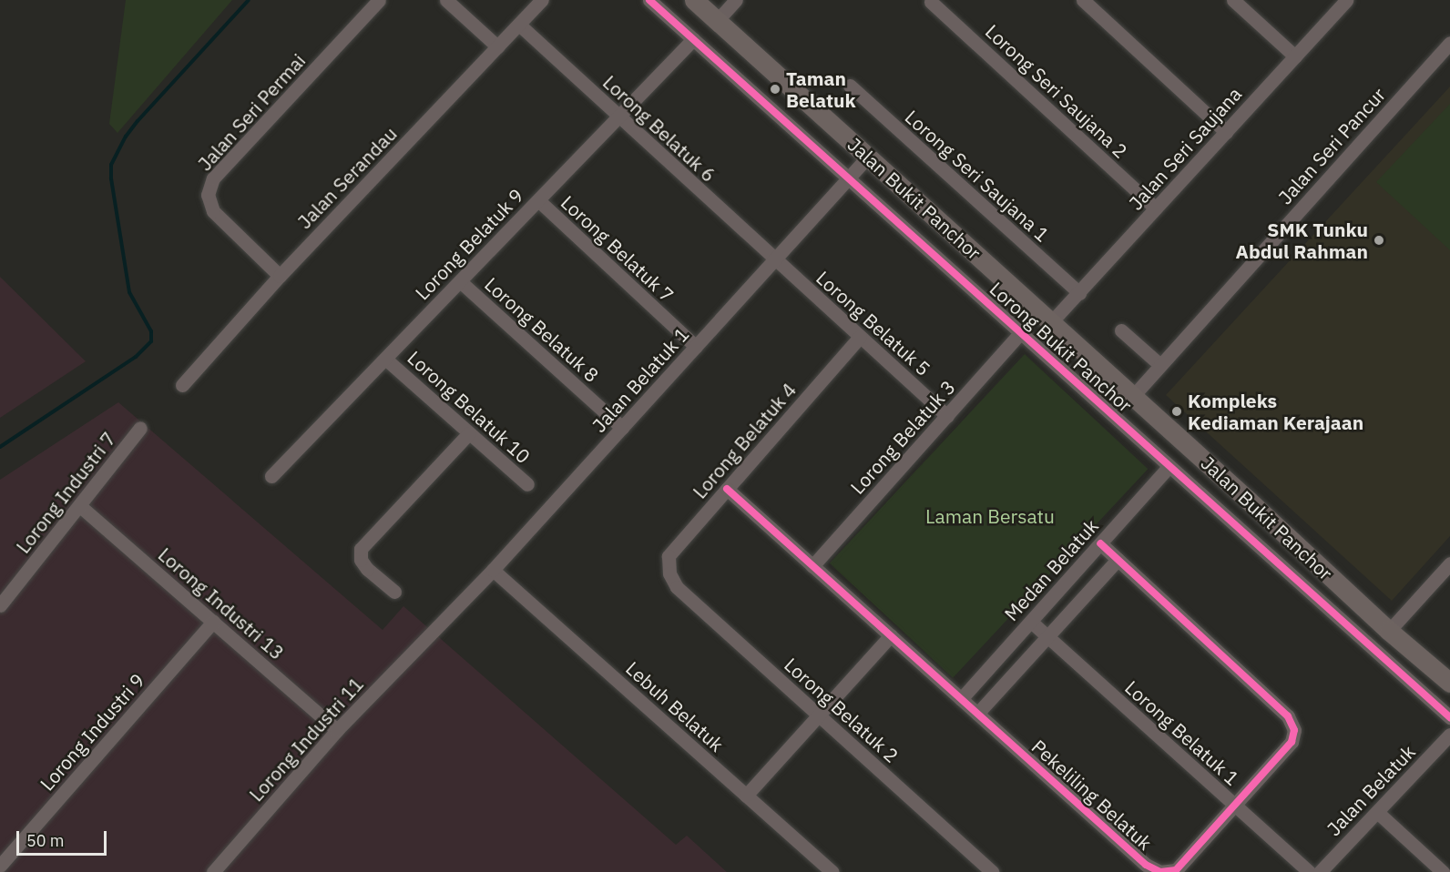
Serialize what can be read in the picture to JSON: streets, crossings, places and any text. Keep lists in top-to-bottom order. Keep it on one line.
{"streets":{"main road":["Jalan Bukit Panchor"],"street":["Lorong Seri Saujana 2","Jalan Seri Permai","Lorong Belatuk 6","Jalan Seri Pancur","Jalan Seri Saujana","Lorong Seri Saujana 1","Jalan Serandau","Lorong Belatuk 9","Lorong Belatuk 7","Lorong Belatuk 5","Lorong Belatuk 8","Lorong Bukit Panchor","Jalan Belatuk 1","Lorong Belatuk 10","Lorong Belatuk 3","Lorong Belatuk 4","Lorong Industri 7","Medan Belatuk","Lorong Industri 13","Lebuh Belatuk","Lorong Belatuk 2","Lorong Industri 9","Lorong Belatuk 1","Lorong Industri 11","Jalan Belatuk","Pekeliling Belatuk"]},"crossings":[["Lorong Seri Saujana 2","Jalan Seri Saujana"],["Jalan Seri Permai","Jalan Serandau"],["Lorong Belatuk 6","Jalan Serandau"],["Lorong Belatuk 6","Lorong Belatuk 9"],["Lorong Belatuk 6","Lorong Belatuk 5"],["Lorong Belatuk 6","Jalan Belatuk 1"],["Jalan Seri Pancur","Jalan Bukit Panchor"],["Jalan Seri Saujana","Lorong Seri Saujana 1"],["Jalan Seri Saujana","Jalan Bukit Panchor"],["Jalan Bukit Panchor","Jalan Belatuk 1"],["Lorong Belatuk 9","Lorong Belatuk 7"],["Lorong Belatuk 9","Lorong Belatuk 8"],["Lorong Belatuk 9","Lorong Bukit Panchor"],["Lorong Belatuk 9","Lorong Belatuk 10"],["Lorong Belatuk 7","Jalan Belatuk 1"],["Lorong Belatuk 5","Jalan Belatuk 1"],["Lorong Belatuk 5","Lorong Belatuk 3"],["Lorong Belatuk 5","Lorong Belatuk 4"],["Lorong Belatuk 8","Jalan Belatuk 1"],["Lorong Bukit Panchor","Jalan Belatuk 1"],["Lorong Bukit Panchor","Lorong Belatuk 3"],["Lorong Bukit Panchor","Medan Belatuk"],["Jalan Belatuk 1","Lebuh Belatuk"],["Jalan Belatuk 1","Lorong Industri 11"],["Lorong Belatuk 3","Pekeliling Belatuk"],["Lorong Belatuk 4","Lorong Belatuk 2"],["Lorong Belatuk 4","Pekeliling Belatuk"],["Lorong Industri 7","Lorong Industri 13"],["Medan Belatuk","Lorong Belatuk 1"],["Medan Belatuk","Pekeliling Belatuk"],["Lorong Industri 13","Lorong Industri 9"],["Lorong Industri 13","Lorong Industri 11"],["Lorong Belatuk 1","Pekeliling Belatuk"]],"parks":["Laman Bersatu"],"places":["Taman Belatuk","SMK Tunku Abdul Rahman","Kompleks Kediaman Kerajaan"],"scale_bar":"50 m"}
